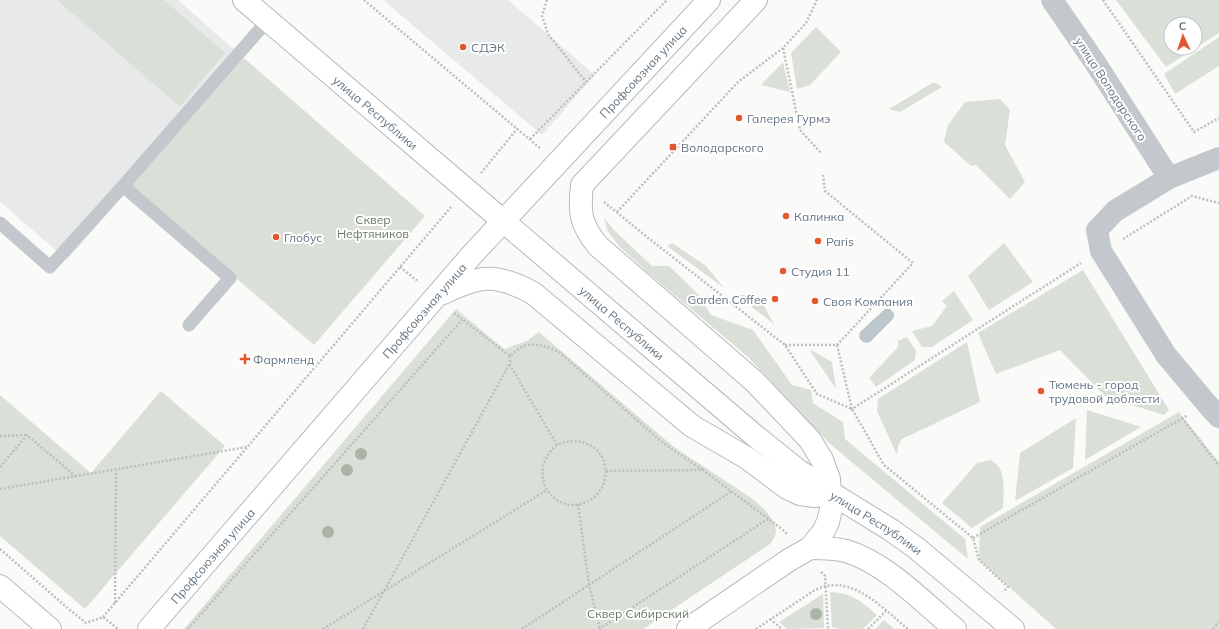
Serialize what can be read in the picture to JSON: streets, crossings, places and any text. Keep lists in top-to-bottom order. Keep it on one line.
{"streets":{"main road":["Профсоюзная улица","улица Республики"],"street":["улица Володарского"]},"crossings":[["Профсоюзная улица","улица Республики"]],"parks":["Сквер Нефтяников","Сквер Сибирский"],"places":{"other":["СДЭК","Галерея Гурмэ","Калинка","Глобус","Paris","Студия 11","Garden Coffee","Своя Компания","Тюмень - город трудовой доблести"],"transit":["Володарского"],"health":["Фармленд"]},"north":"top"}
